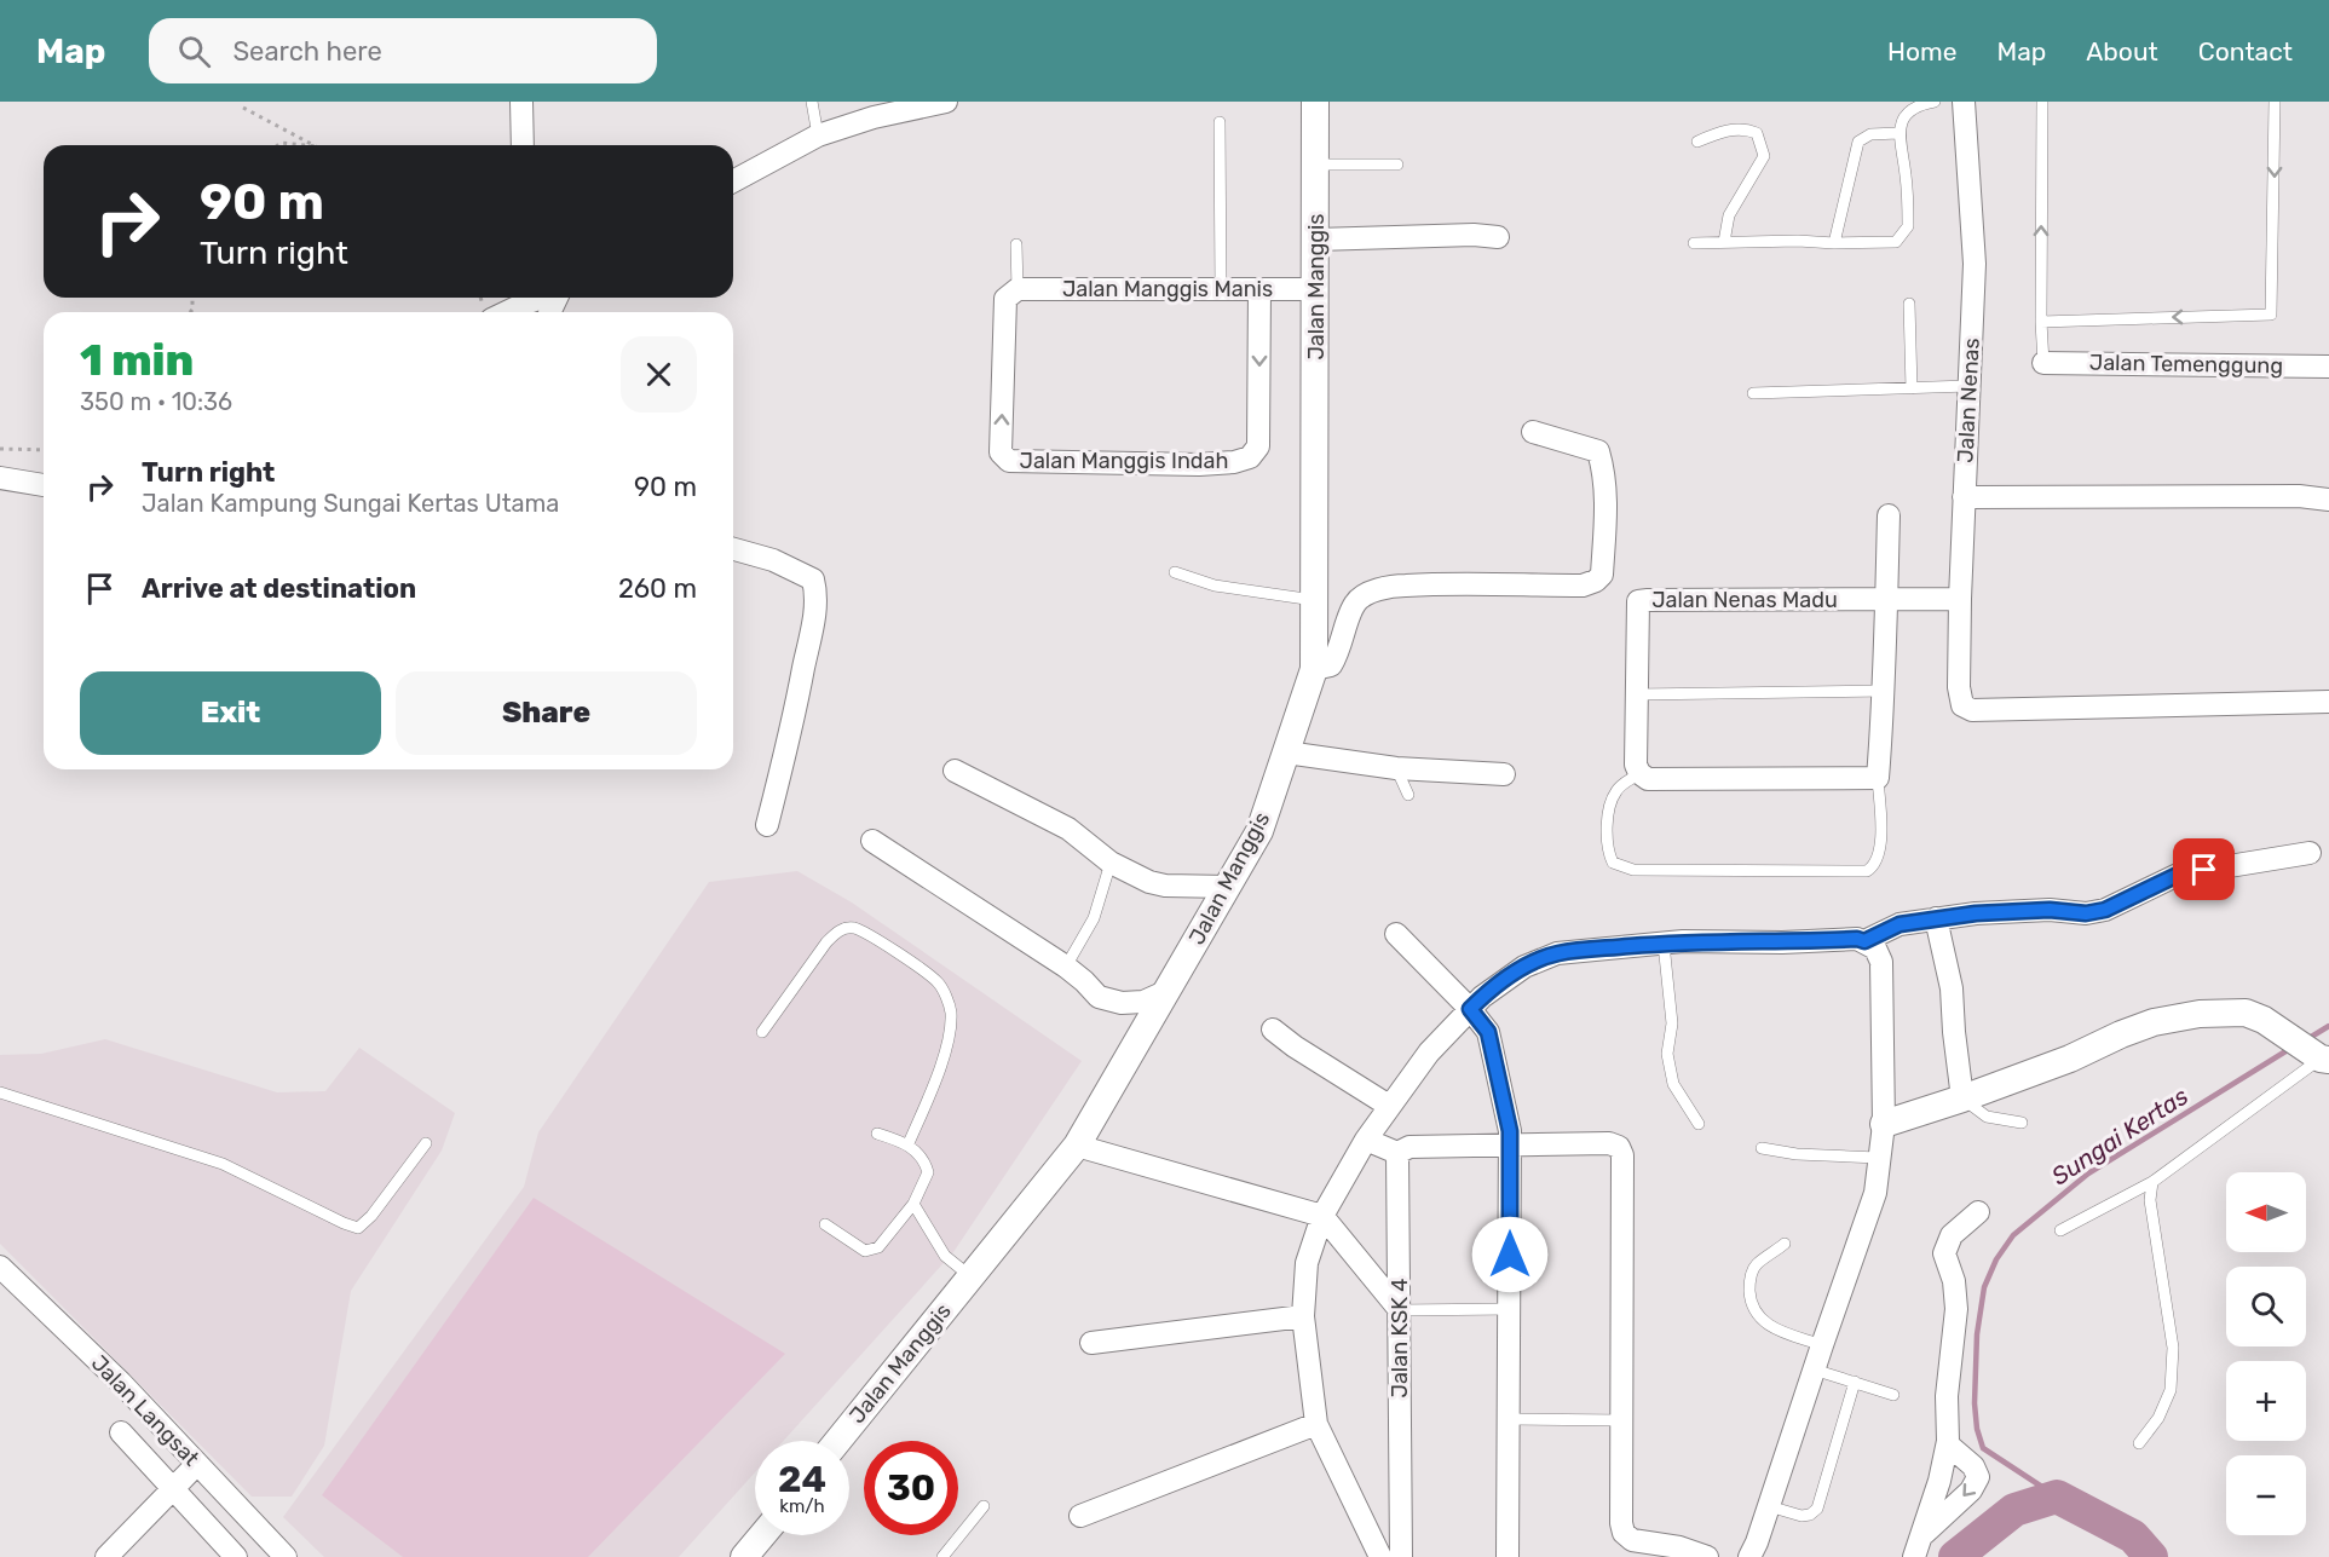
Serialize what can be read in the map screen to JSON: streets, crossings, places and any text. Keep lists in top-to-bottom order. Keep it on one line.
{"streets":{"street":["Jalan Manggis","Jalan Manggis Manis","Jalan Temenggung","Jalan Nenas","Jalan Manggis Indah","Jalan Nenas Madu","Jalan KSK 4","Jalan Langsat"]},"crossings":[["Jalan Manggis","Jalan Manggis Manis"],["Jalan Manggis Manis","Jalan Manggis Indah"],["Jalan Nenas","Jalan Nenas Madu"]],"water":["Sungai Kertas"],"north":"left","page":{"header":"Map","search":"Search here","nav":["Home","Map","About","Contact"],"turn":["90 m","Turn right"],"heading":["1 min","350 m · 10:36"],"list":[{"name":"Turn right","note":"Jalan Kampung Sungai Kertas Utama","value":"90 m"},{"name":"Arrive at destination","value":"260 m"}],"buttons":["Exit","Share"],"map_buttons":["+","−"],"speed":"24 km/h","limit":"30"}}
